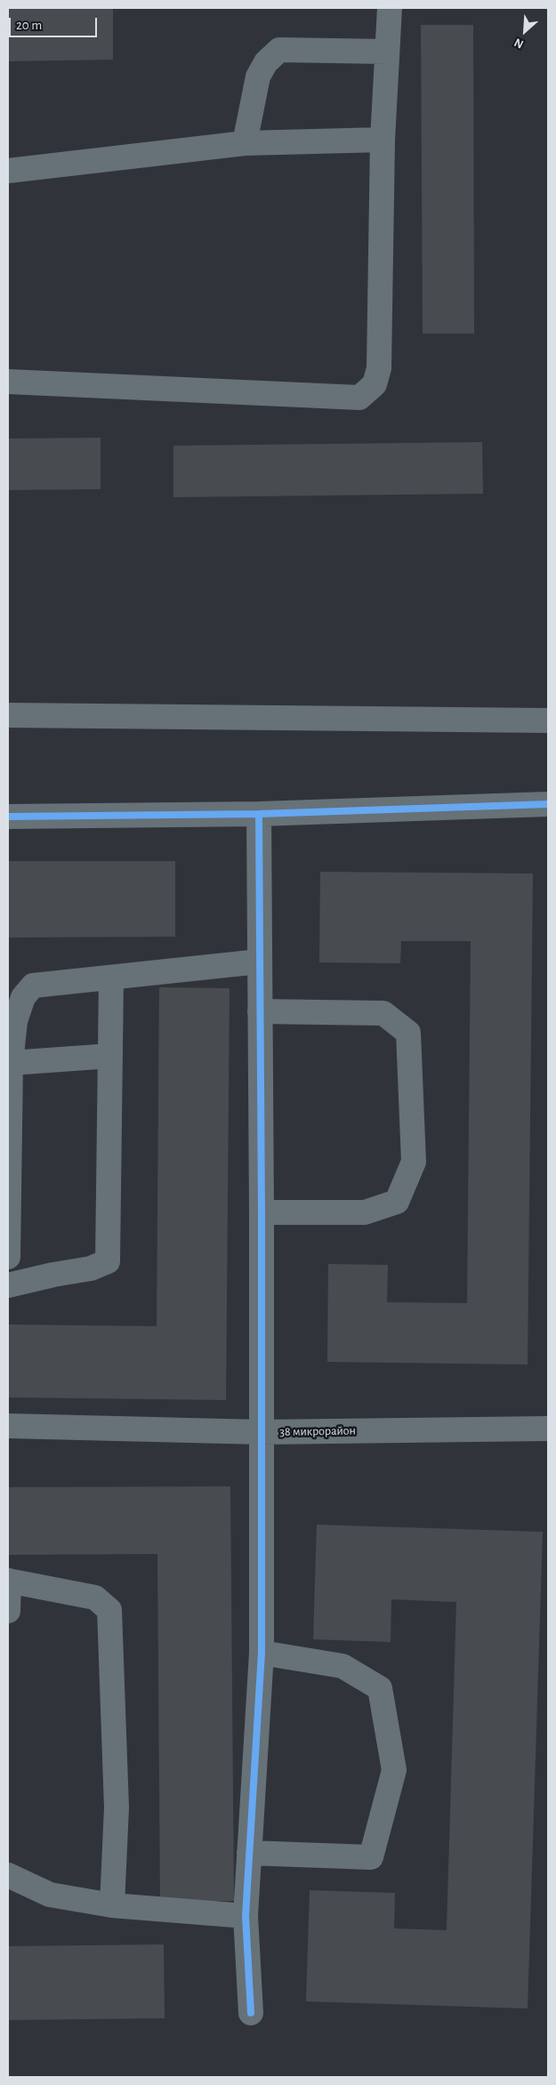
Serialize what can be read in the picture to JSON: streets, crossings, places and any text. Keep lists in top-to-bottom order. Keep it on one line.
{"streets":{"street":["38 микрорайон"]},"scale_bar":"20 m","north":"bottom left"}
